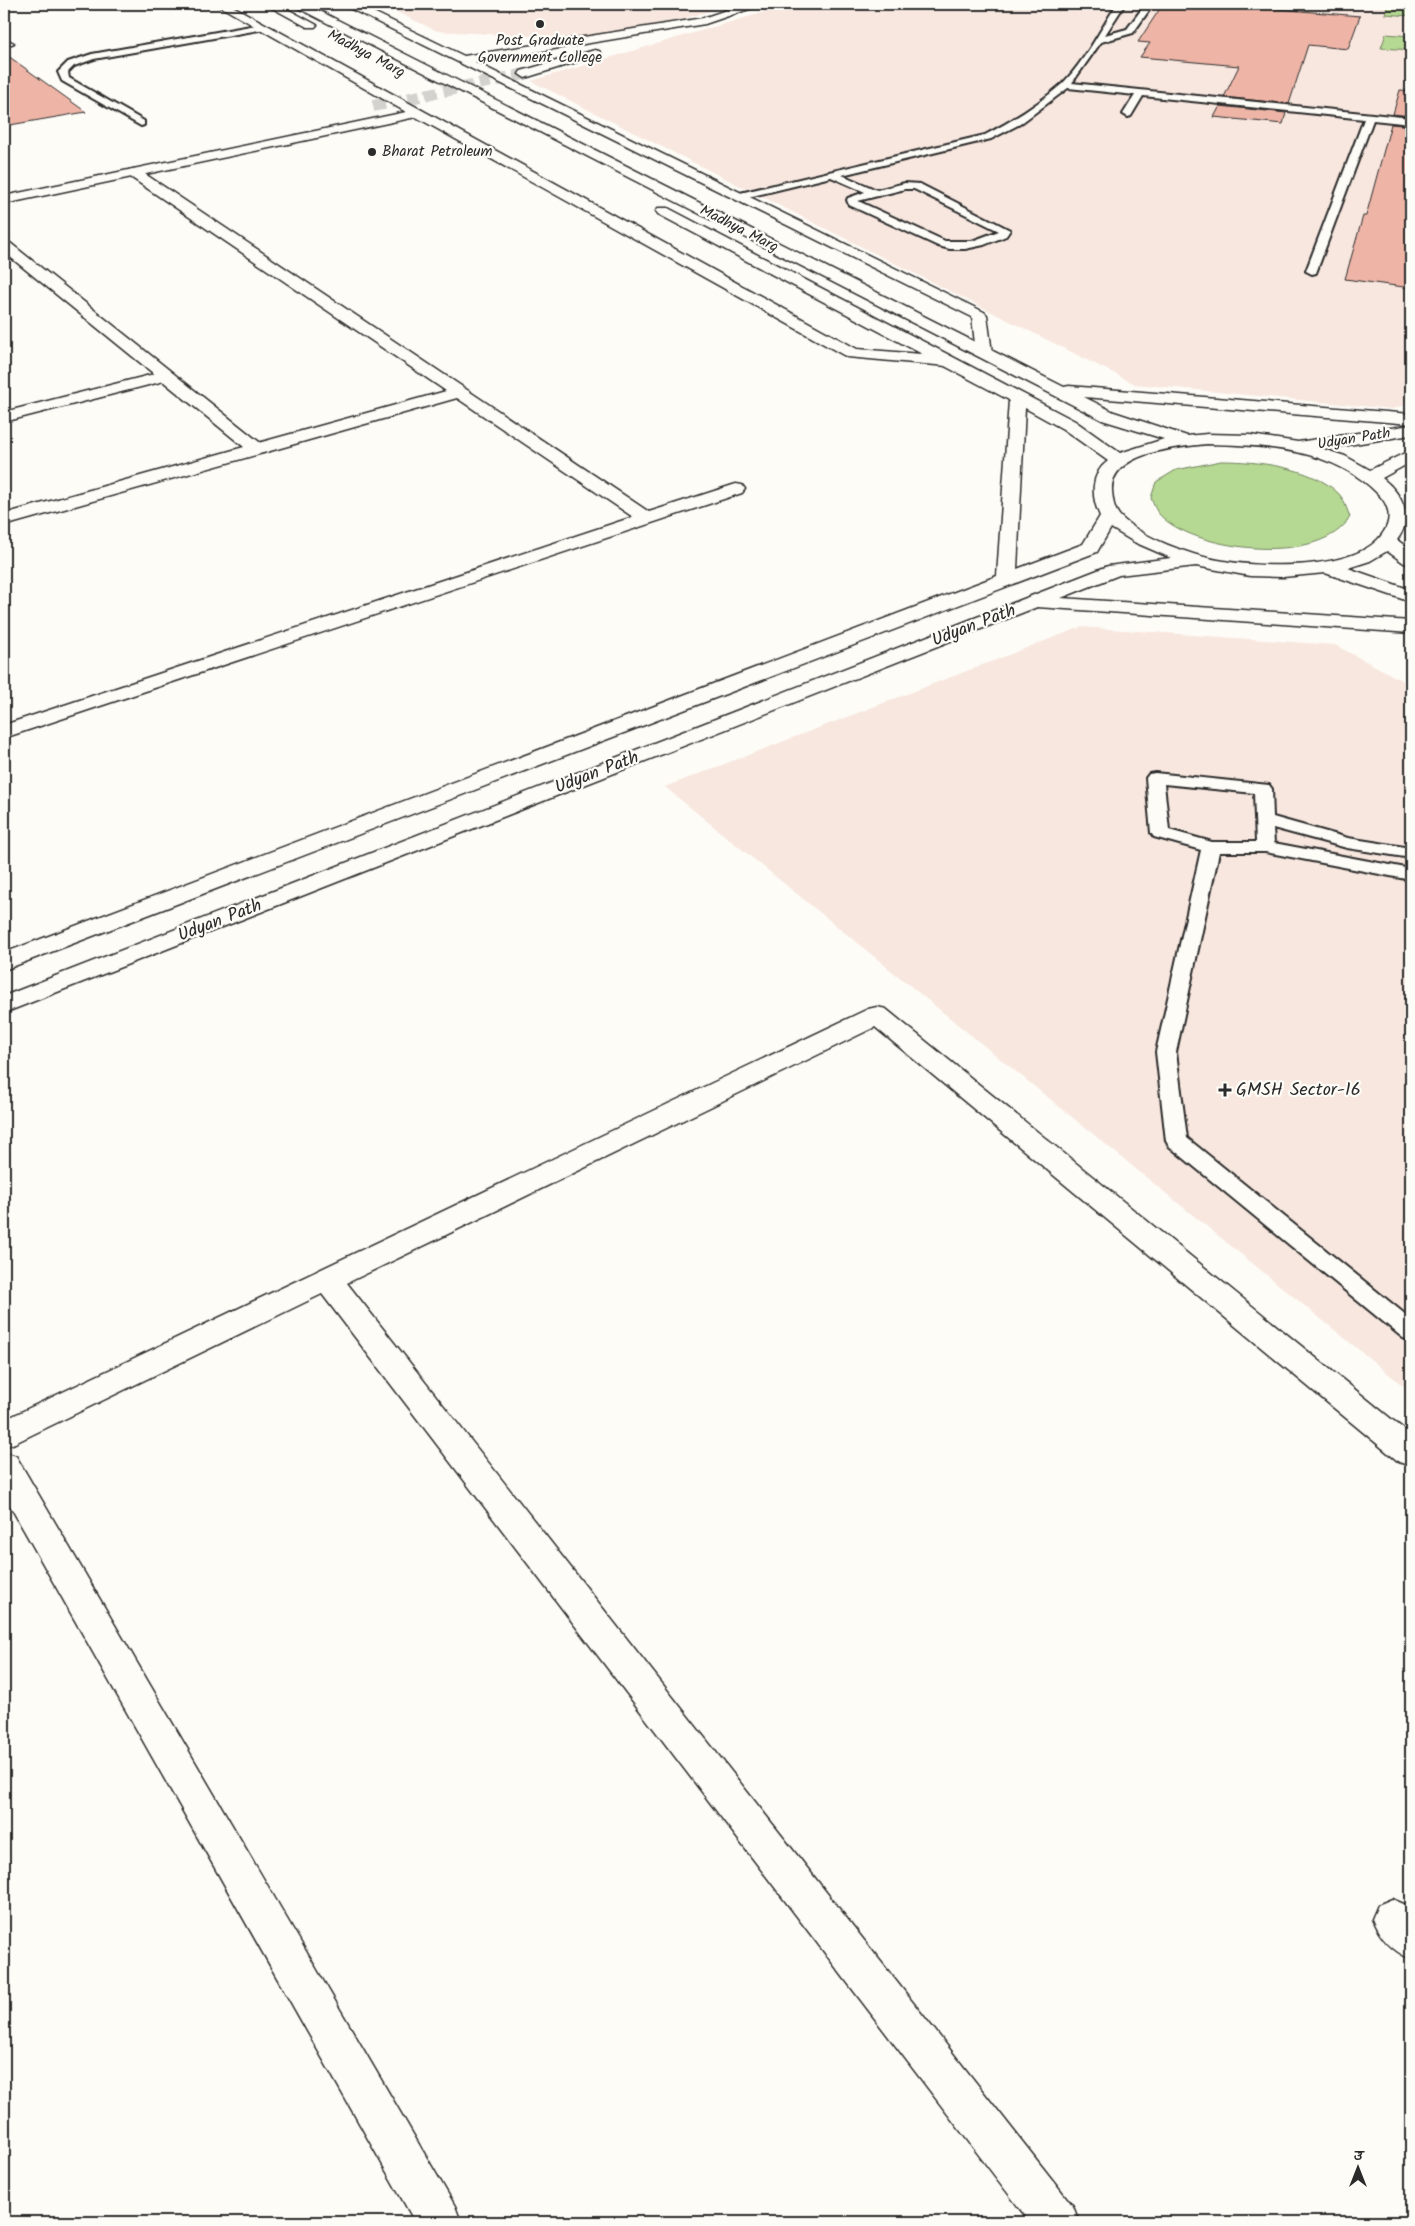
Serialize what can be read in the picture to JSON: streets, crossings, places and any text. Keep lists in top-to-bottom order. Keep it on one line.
{"streets":{"street":["Madhya Marg","Udyan Path"]},"places":{"other":["Post Graduate Government College","Bharat Petroleum"],"health":["GMSH Sector-16"]},"north":"top"}
